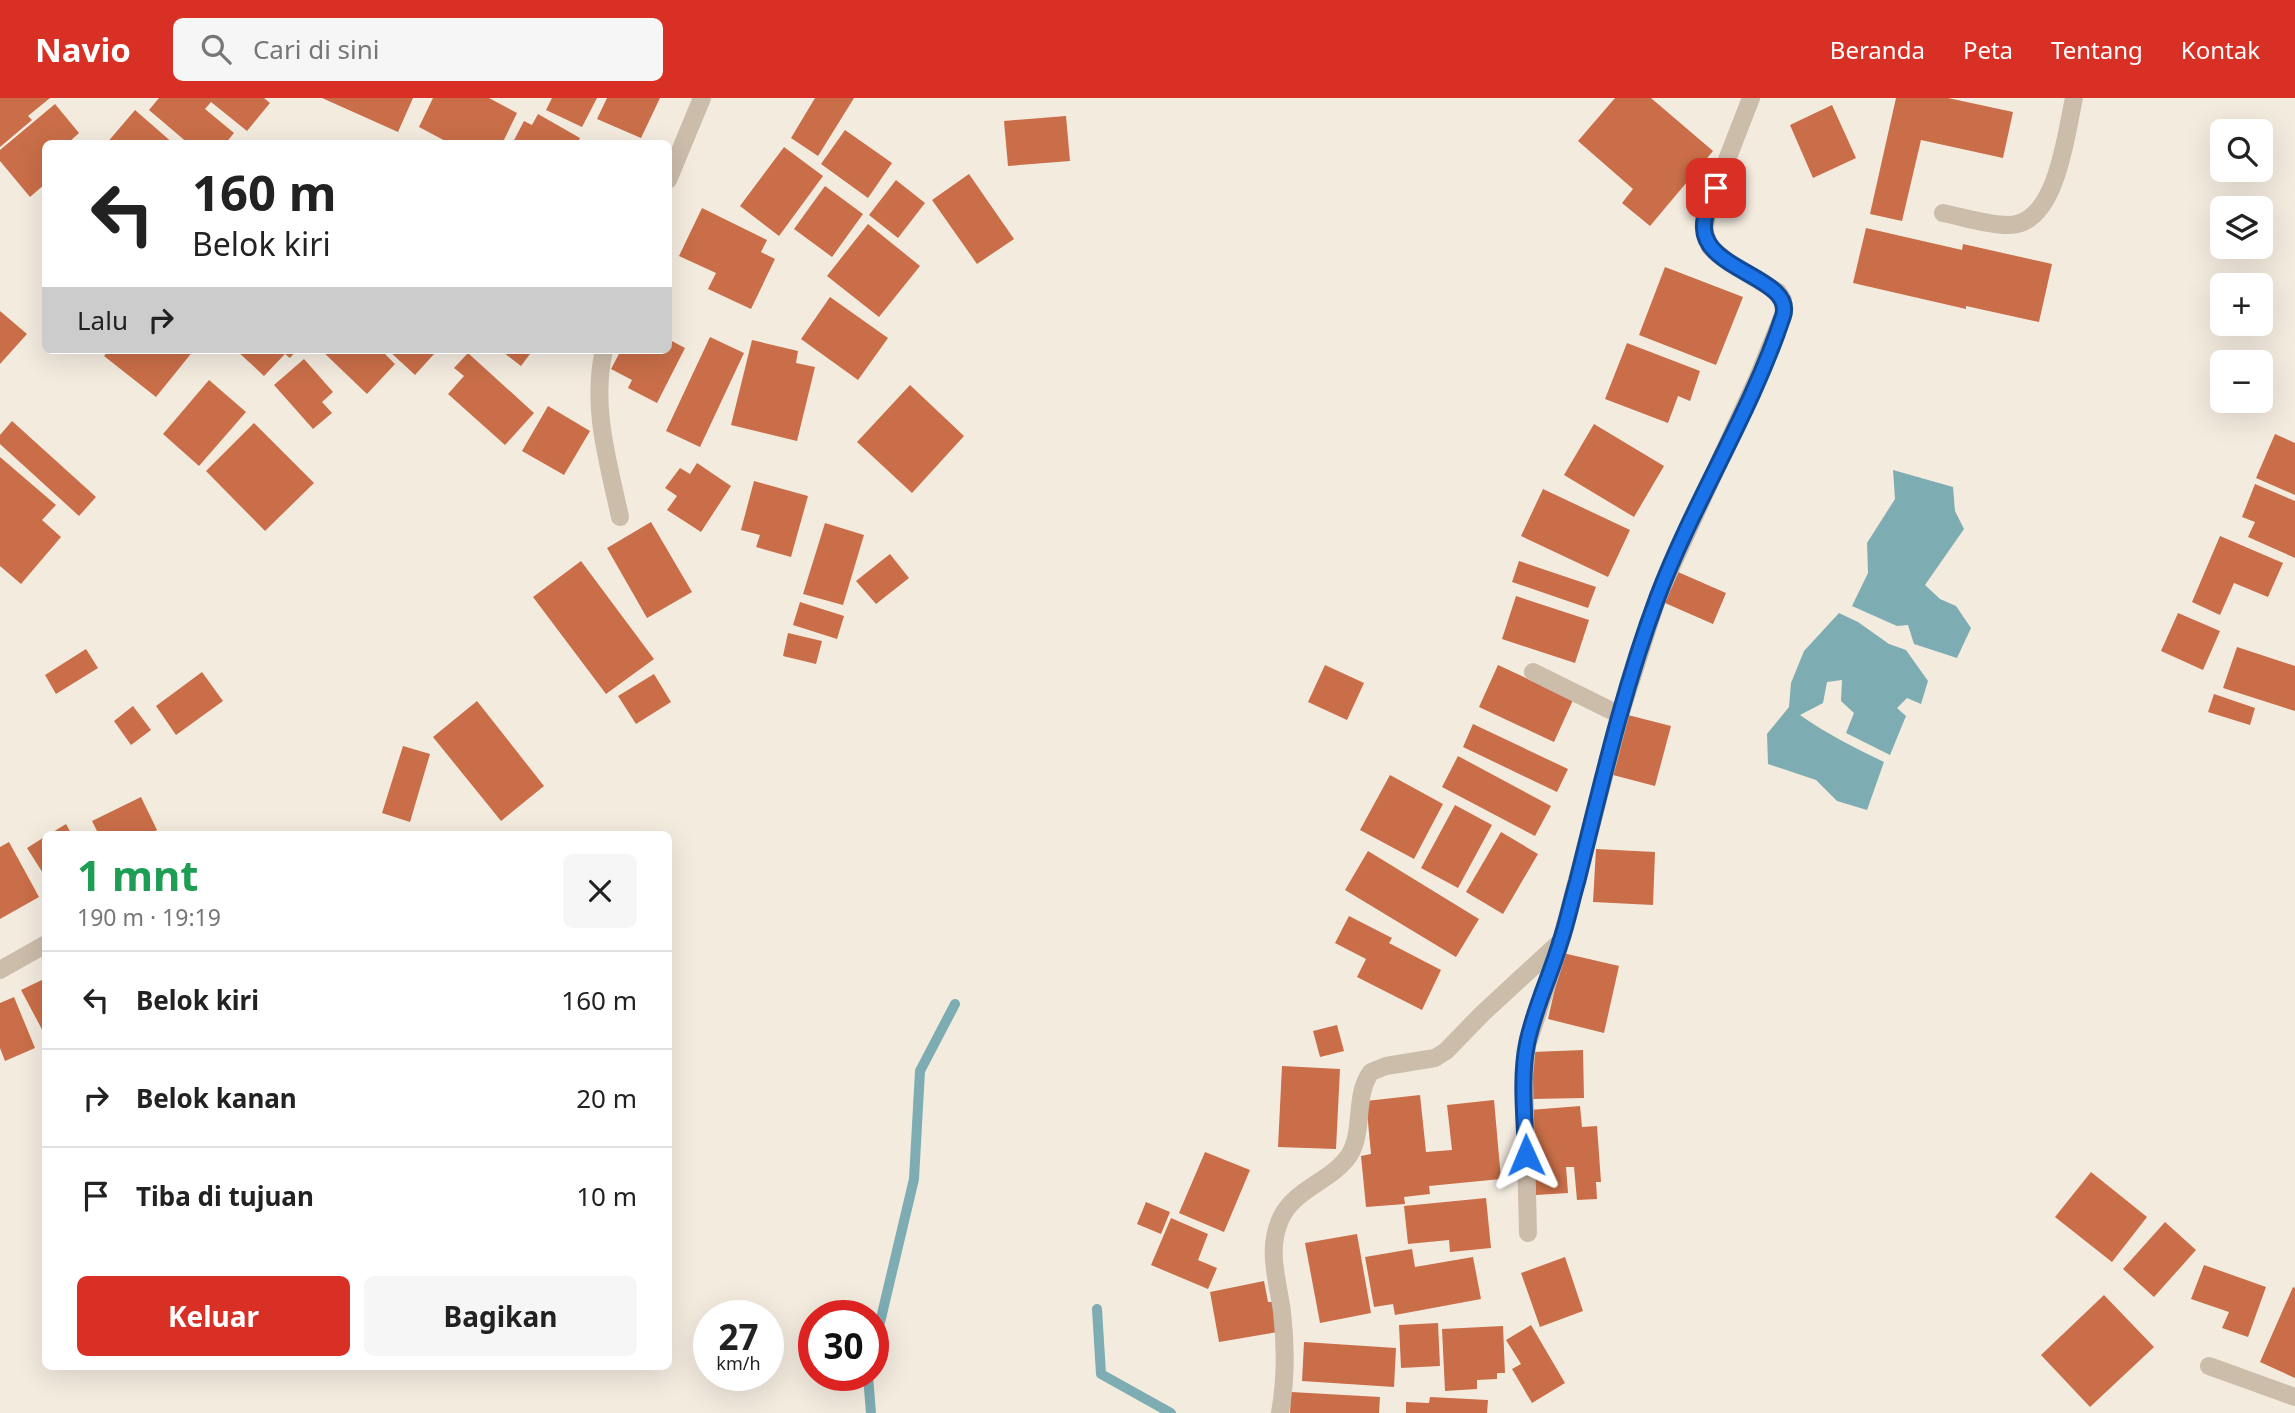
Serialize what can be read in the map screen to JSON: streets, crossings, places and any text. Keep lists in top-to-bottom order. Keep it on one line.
{"page":{"header":"Navio","search":"Cari di sini","nav":["Beranda","Peta","Tentang","Kontak"],"map_buttons":["+","−"],"turn":["160 m","Belok kiri"],"then":"Lalu","heading":["1 mnt","190 m · 19:19"],"list":[{"name":"Belok kiri","value":"160 m"},{"name":"Belok kanan","value":"20 m"},{"name":"Tiba di tujuan","value":"10 m"}],"buttons":["Keluar","Bagikan"],"speed":"27 km/h","limit":"30"}}
